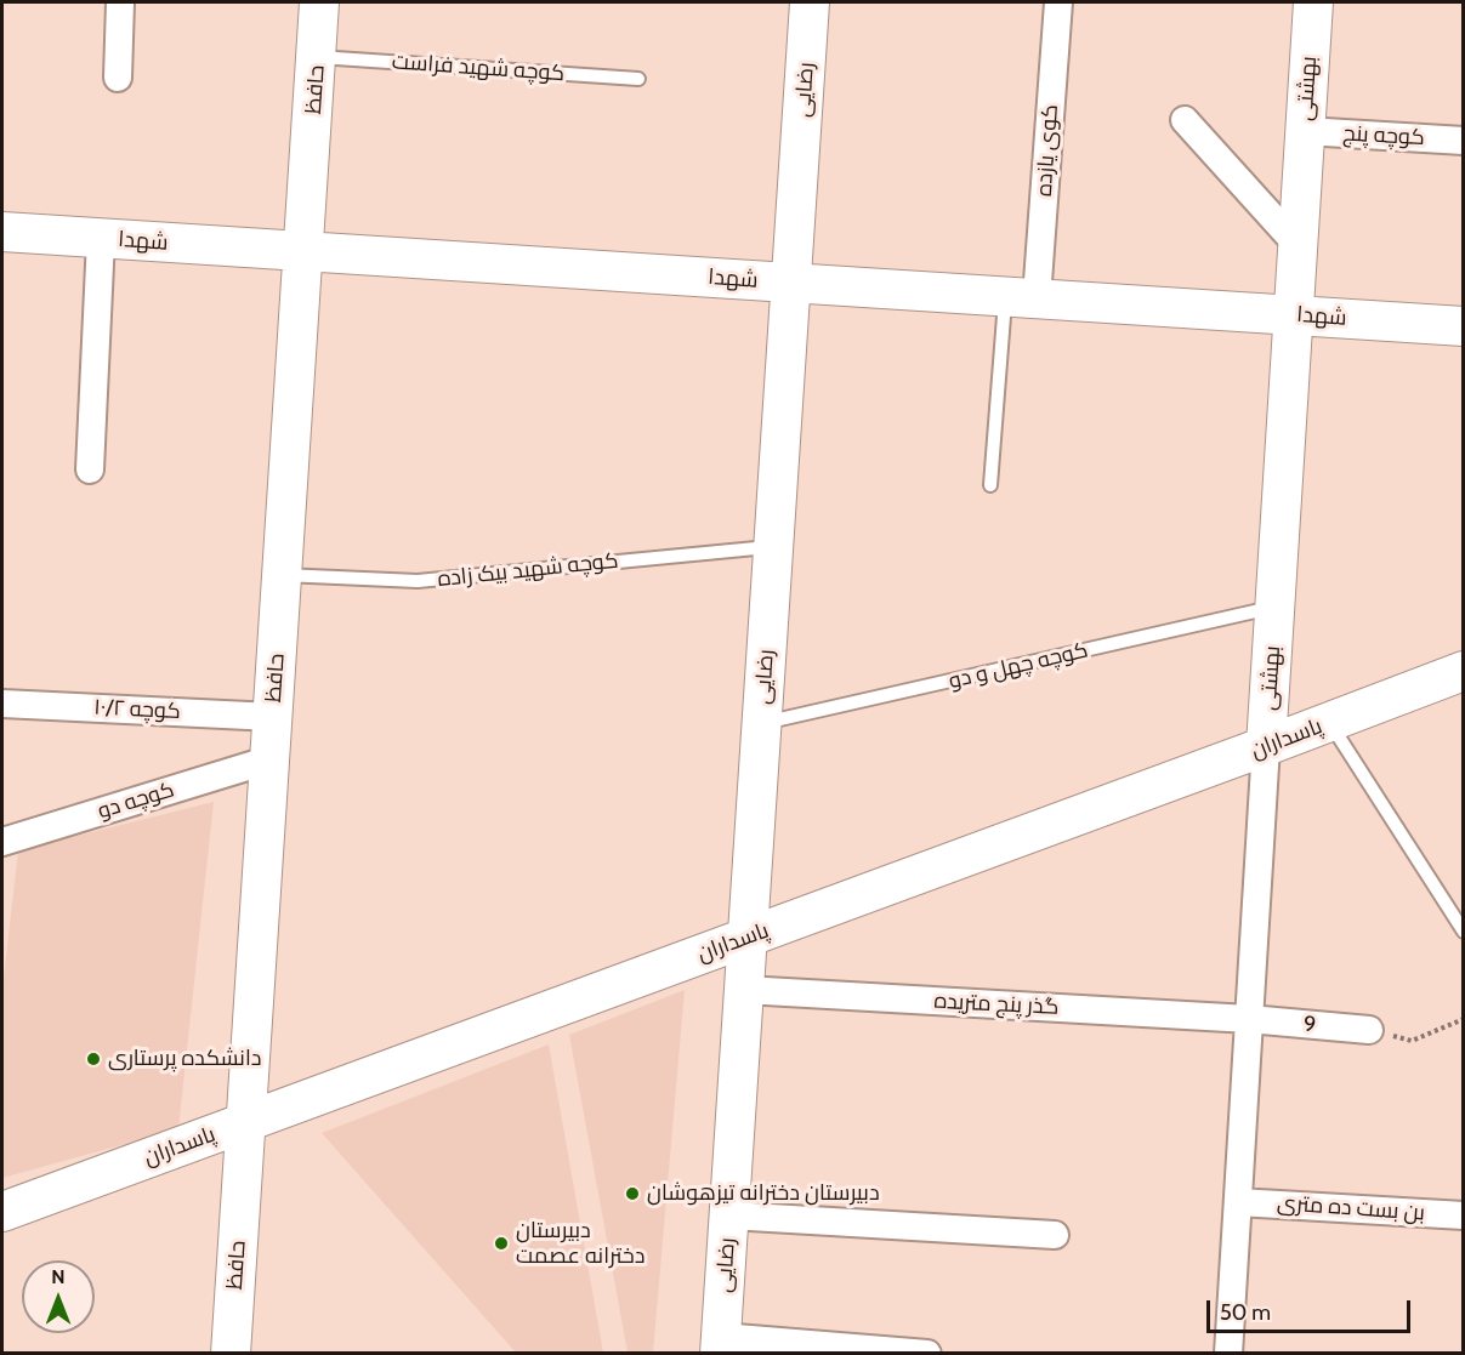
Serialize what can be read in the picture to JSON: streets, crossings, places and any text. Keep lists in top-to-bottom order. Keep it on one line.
{"streets":{"street":["بهشتی","حافظ","رضایی","کوچه پنج","کوی یازده","شهدا","کوچه ۱۰/۲","پاسداران","کوچه دو","گذر پنج متریده","9","بن بست ده متری"],"lane":["کوچه شهید فراست","کوچه شهید بیک زاده","کوچه چهل و دو"]},"crossings":[["کوچه شهید فراست","حافظ"],["بهشتی","کوچه پنج"],["بهشتی","شهدا"],["بهشتی","کوچه چهل و دو"],["بهشتی","پاسداران"],["بهشتی","گذر پنج متریده"],["بهشتی","9"],["بهشتی","بن بست ده متری"],["حافظ","شهدا"],["حافظ","کوچه شهید بیک زاده"],["حافظ","کوچه ۱۰/۲"],["حافظ","پاسداران"],["حافظ","کوچه دو"],["رضایی","شهدا"],["رضایی","کوچه شهید بیک زاده"],["رضایی","کوچه چهل و دو"],["رضایی","پاسداران"],["رضایی","گذر پنج متریده"],["کوی یازده","شهدا"],["گذر پنج متریده","9"]],"places":["دانشکده پرستاری","دبیرستان دخترانه تیزهوشان","دبیرستان دخترانه عصمت"],"scale_bar":"50 m","north":"top"}
